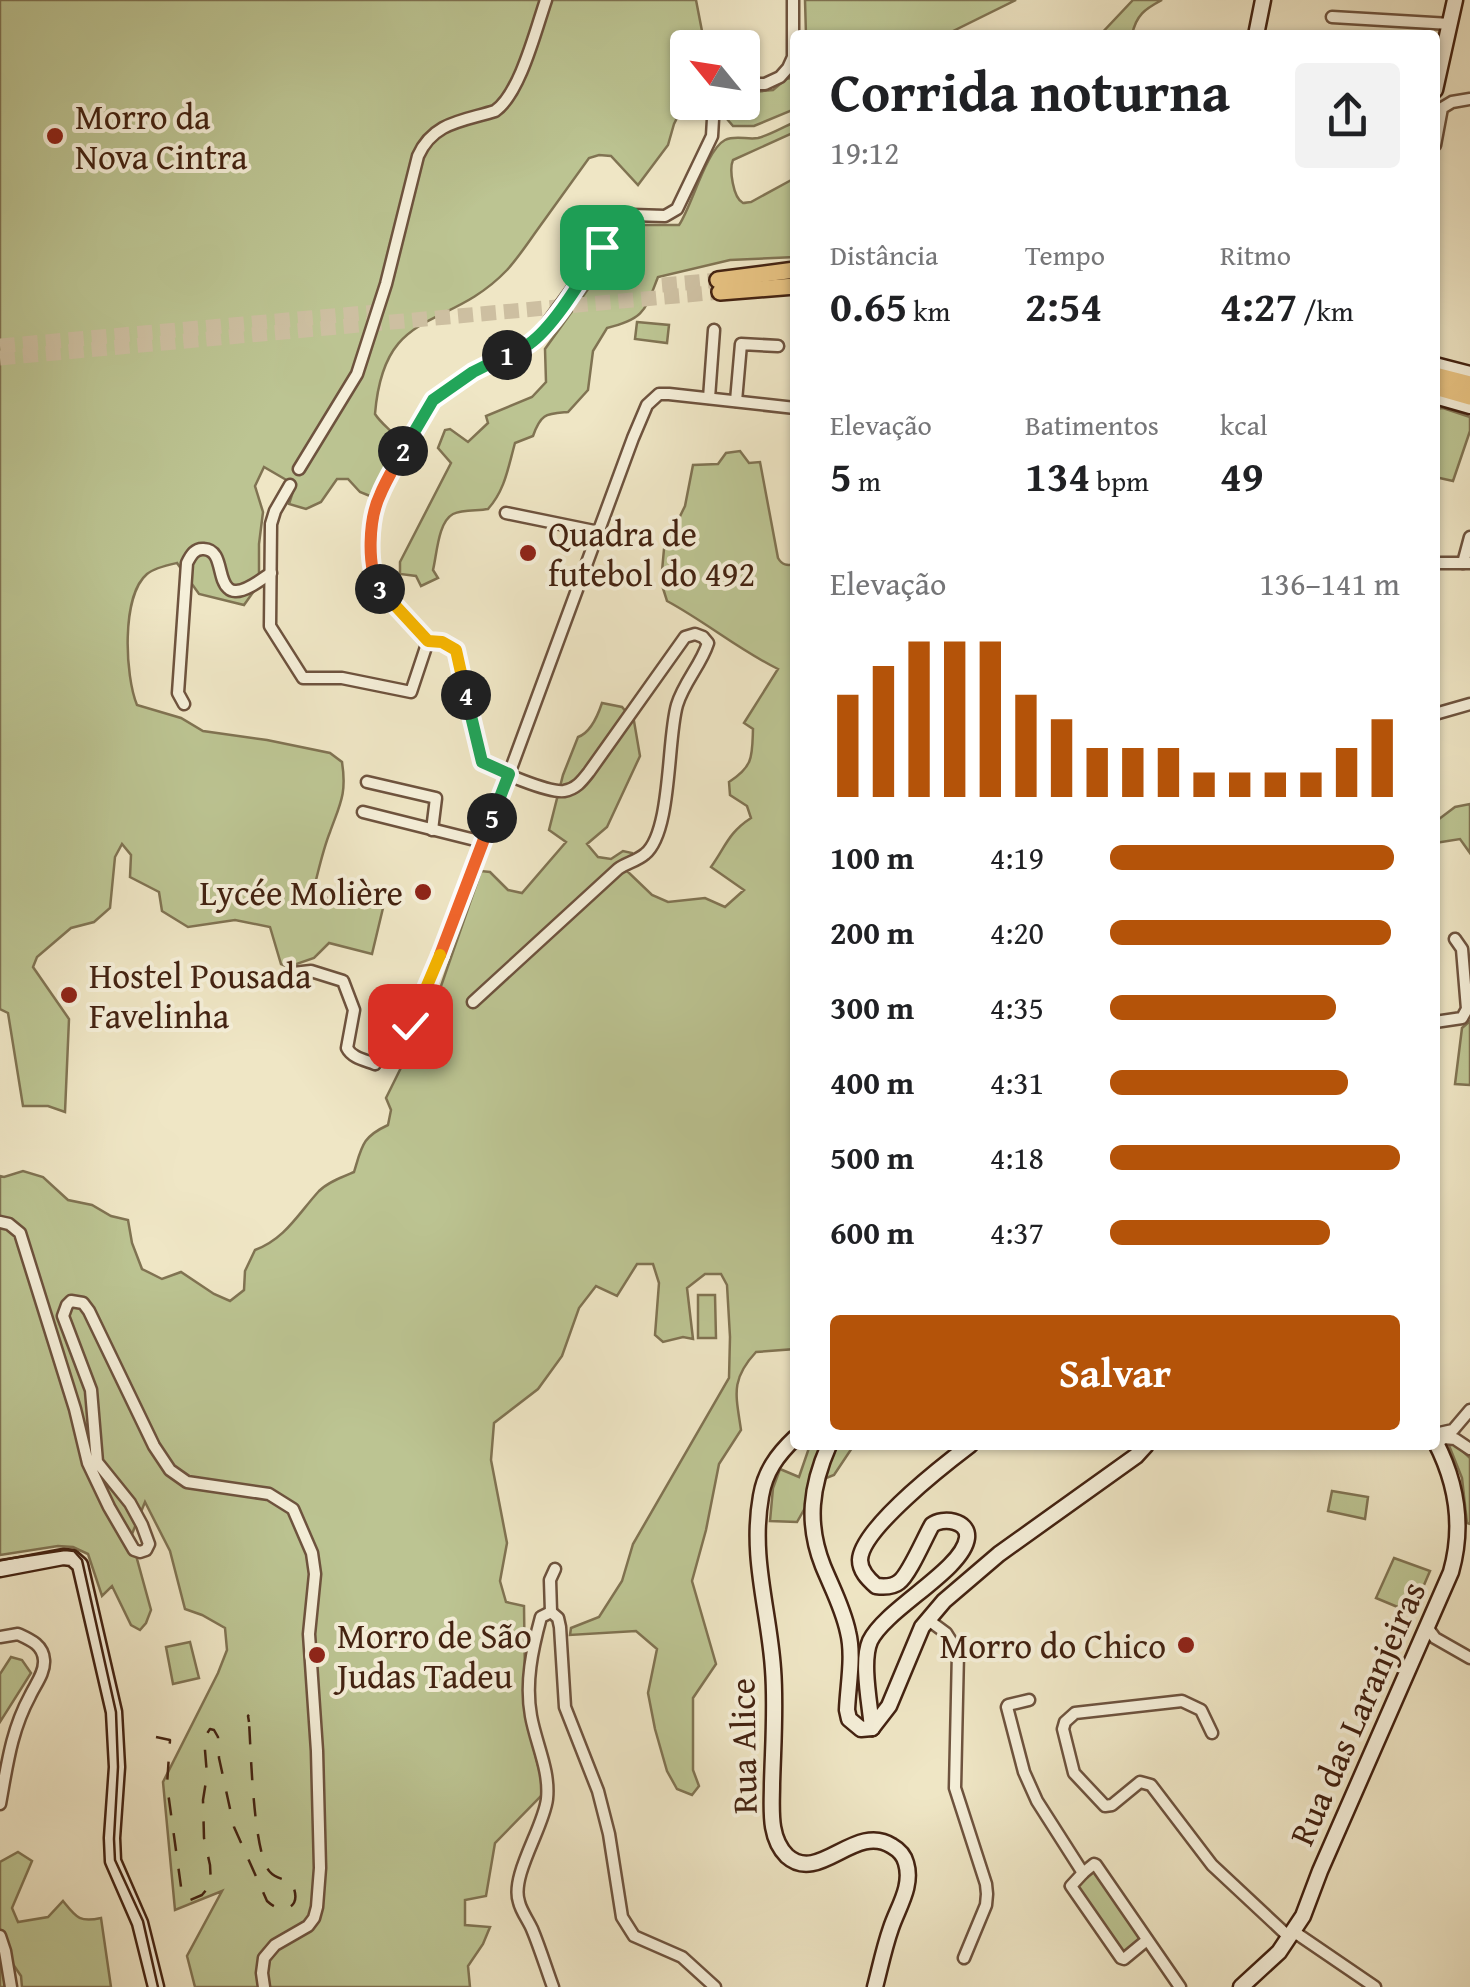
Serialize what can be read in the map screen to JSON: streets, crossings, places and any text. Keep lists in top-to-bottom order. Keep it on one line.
{"streets":{"street":["Rua das Laranjeiras","Rua Alice"]},"places":["Morro da Nova Cintra","Quadra de futebol do 492","Lycée Molière","Hostel Pousada Favelinha","Morro do Chico","Morro de São Judas Tadeu"],"north":"top left","page":{"heading":["Corrida noturna","19:12"],"stats":[["Distância","0.65 km"],["Tempo","2:54"],["Ritmo","4:27 /km"],["Elevação","5 m"],["Batimentos","134 bpm"],["kcal","49"]],"pins":["1","2","3","4","5"],"chart":["Elevação","136–141 m"],"list":[{"name":"100 m","note":"4:19"},{"name":"200 m","note":"4:20"},{"name":"300 m","note":"4:35"},{"name":"400 m","note":"4:31"},{"name":"500 m","note":"4:18"},{"name":"600 m","note":"4:37"}],"buttons":"Salvar"}}
